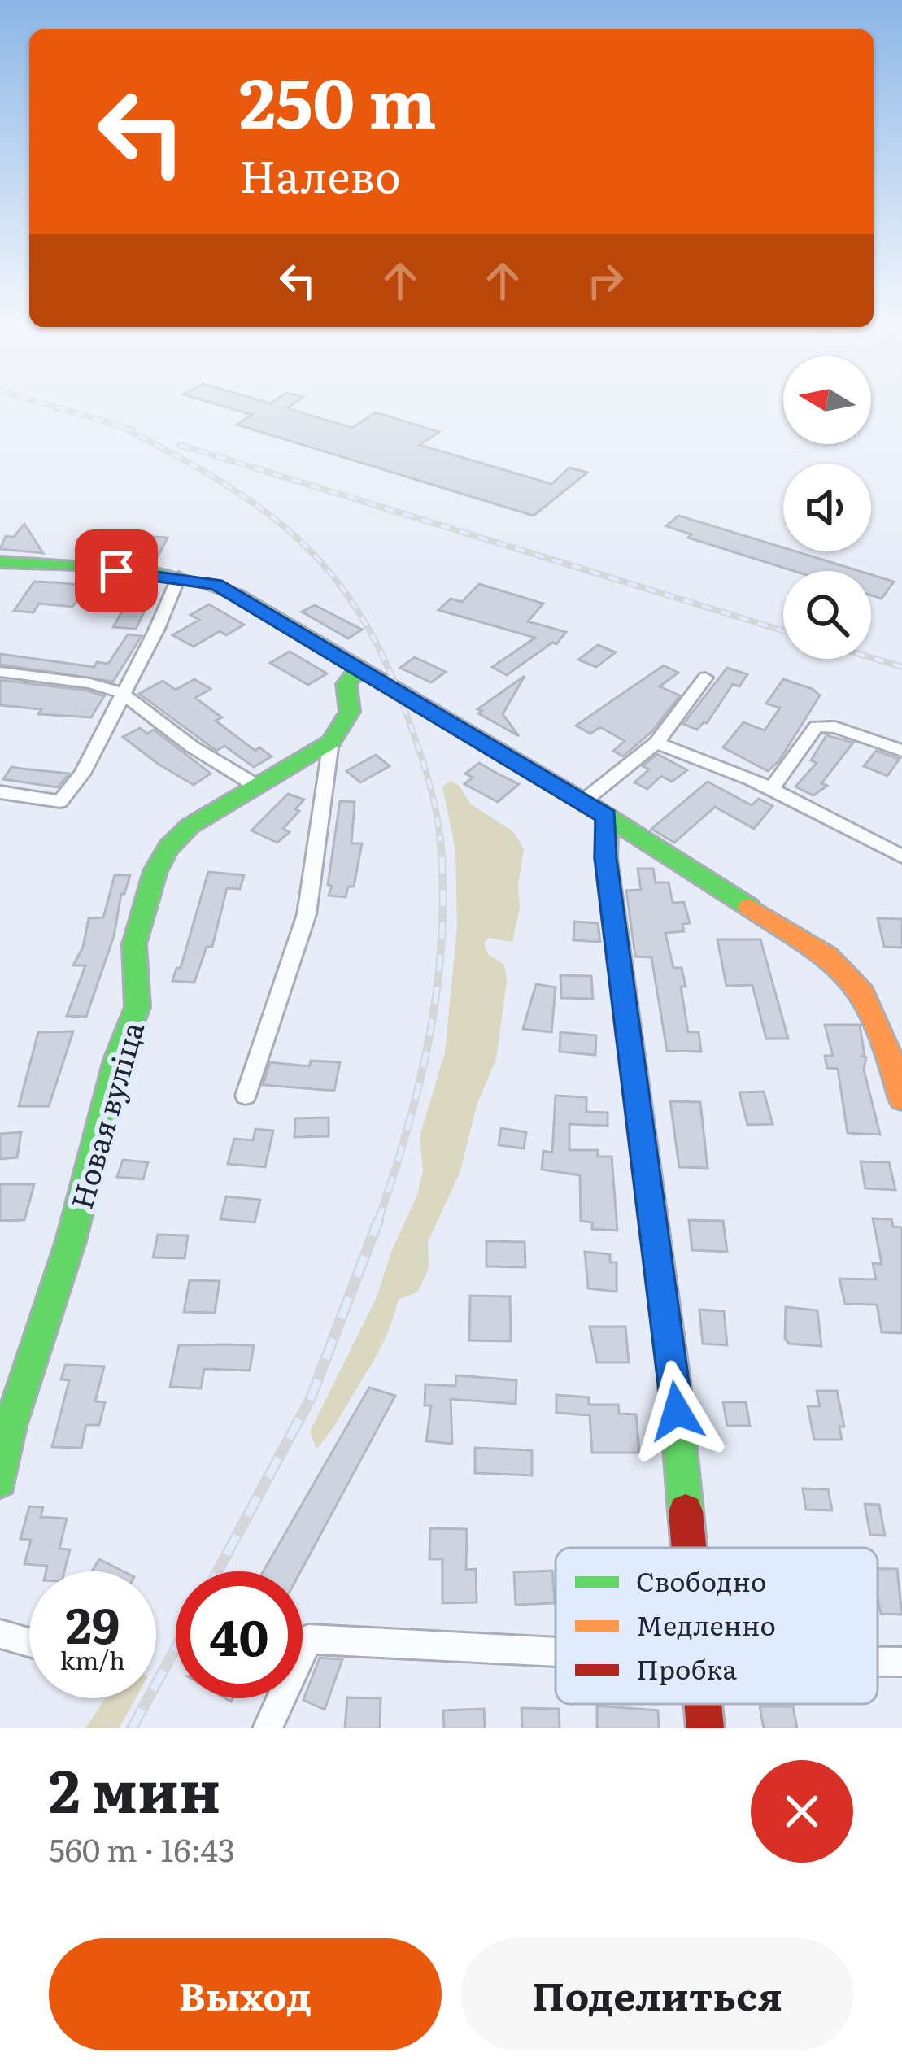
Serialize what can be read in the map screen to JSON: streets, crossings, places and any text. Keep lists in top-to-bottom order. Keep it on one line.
{"streets":{"street":["Новая вуліца"]},"legend":["Свободно","Медленно","Пробка"],"north":"left","page":{"turn":["250 m","Налево"],"speed":"29 km/h","limit":"40","heading":["2 мин","560 m · 16:43"],"buttons":["Выход","Поделиться"]}}
